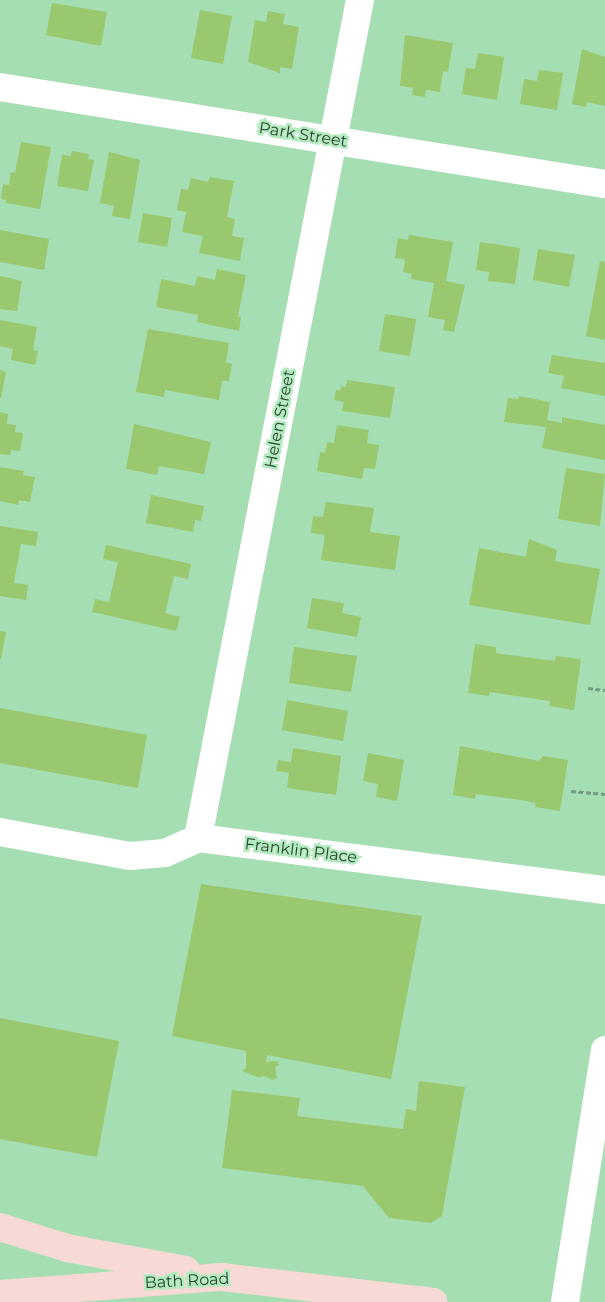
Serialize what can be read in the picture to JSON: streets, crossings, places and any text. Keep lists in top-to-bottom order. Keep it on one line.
{"streets":{"main road":["Bath Road"],"street":["Park Street","Helen Street","Franklin Place"]},"crossings":[["Park Street","Helen Street"],["Helen Street","Franklin Place"]]}
